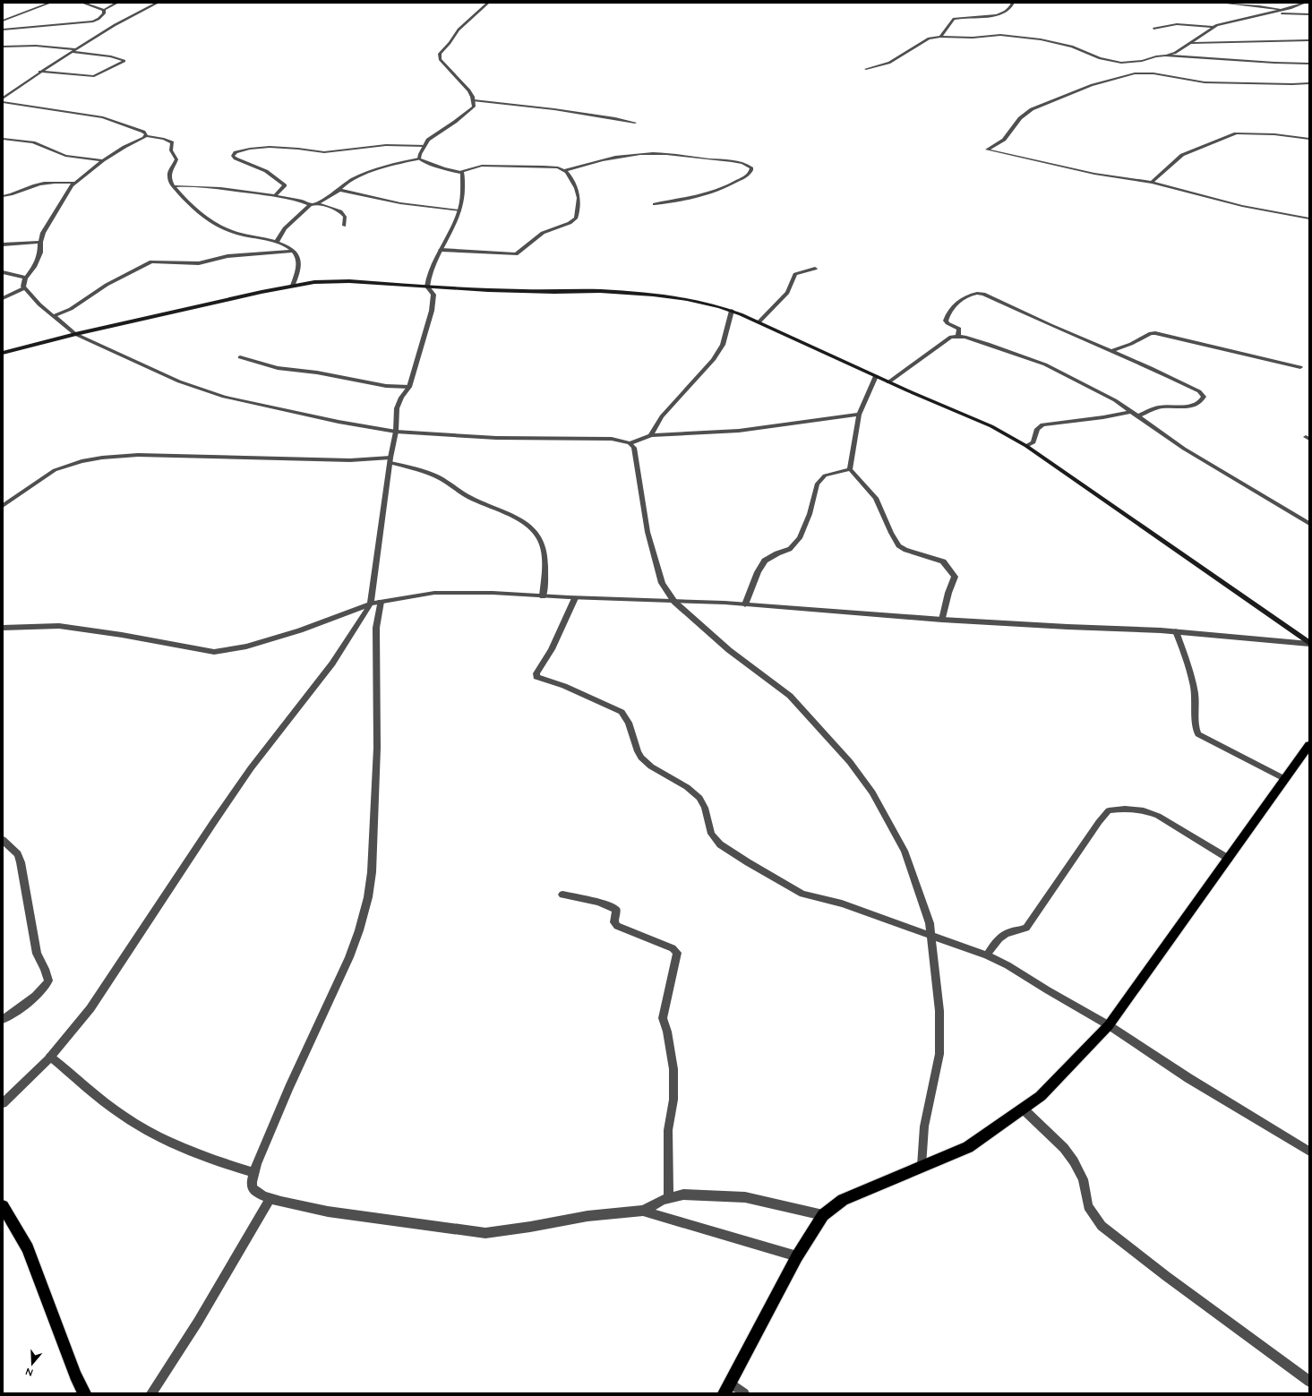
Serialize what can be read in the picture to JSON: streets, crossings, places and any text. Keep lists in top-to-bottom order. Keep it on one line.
{"north":"bottom"}
